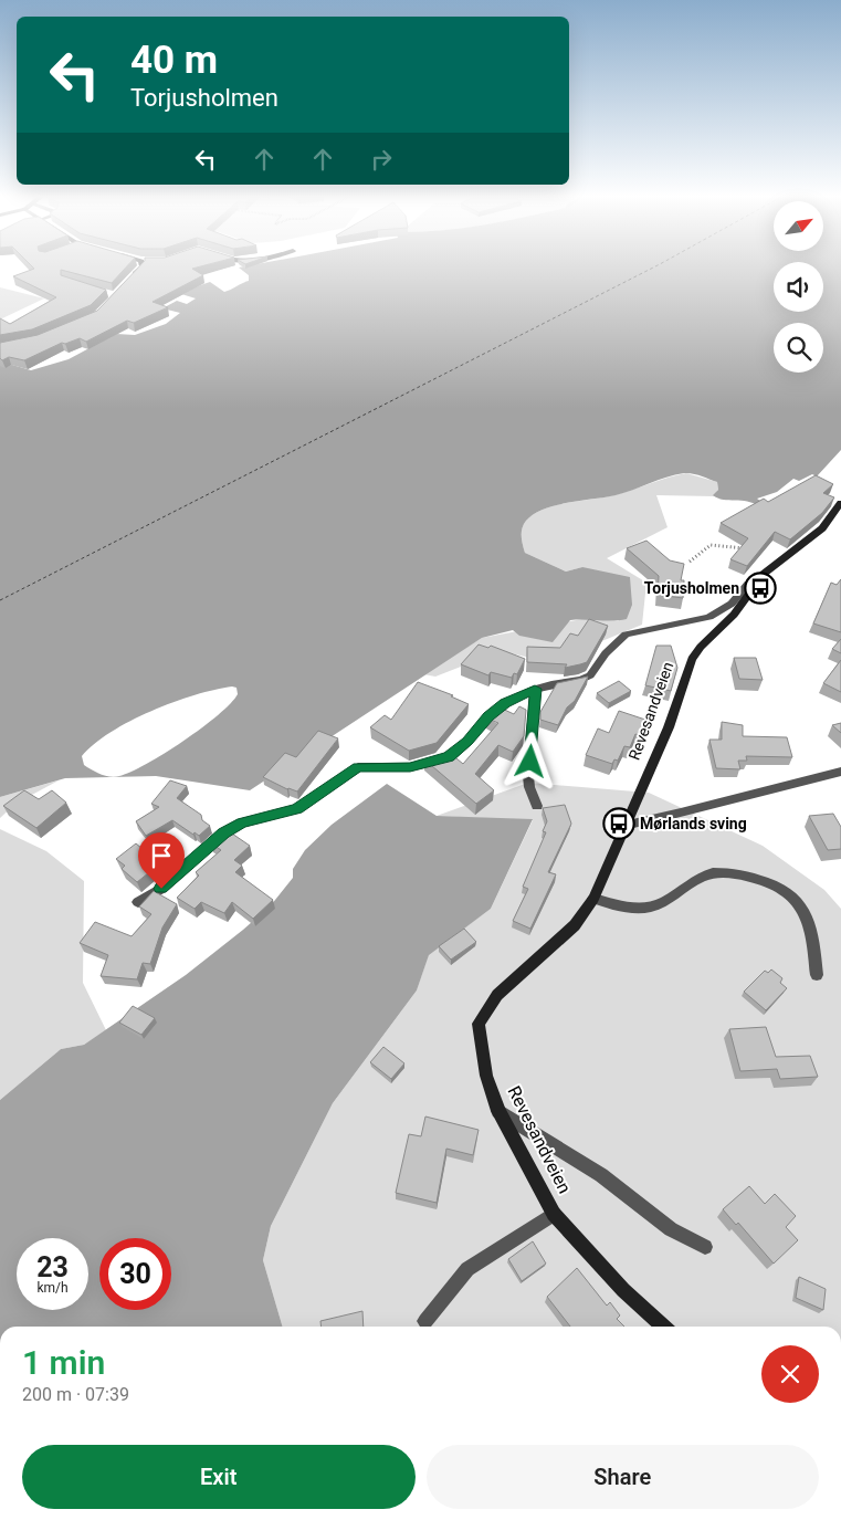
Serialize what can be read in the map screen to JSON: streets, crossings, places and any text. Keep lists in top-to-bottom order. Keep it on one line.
{"streets":{"main road":["Revesandveien"]},"places":{"bus stop":["Torjusholmen","Mørlands sving"]},"north":"top right","page":{"turn":["40 m","Torjusholmen"],"speed":"23 km/h","limit":"30","heading":["1 min","200 m · 07:39"],"buttons":["Exit","Share"]}}
